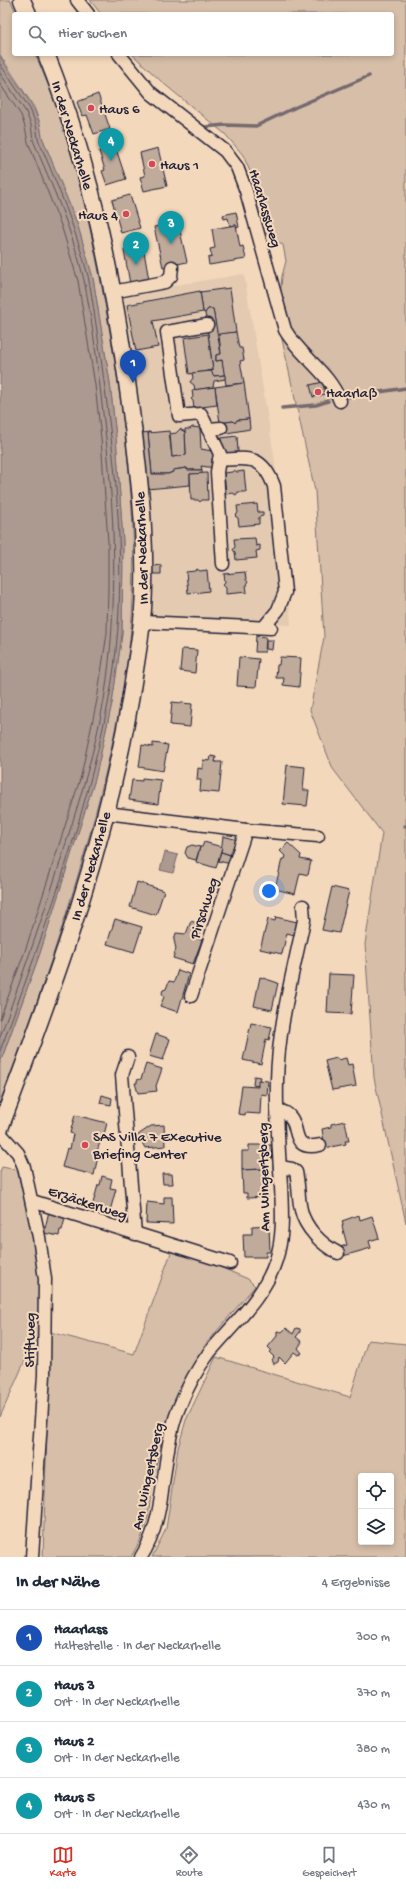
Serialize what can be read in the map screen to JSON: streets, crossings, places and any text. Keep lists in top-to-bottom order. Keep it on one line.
{"streets":{"main road":["In der Neckarhelle"],"street":["Haarlassweg","Pirschweg","Am Wingertsberg","Erzäckerweg","Stiftweg"]},"crossings":[["Erzäckerweg","Stiftweg"]],"places":["Haus 6","Haus 1","Haus 4","Haarlaß","SAS Villa 7 Executive Briefing Center"],"page":{"search":"Hier suchen","pins":["4","3","2","1"],"heading":["In der Nähe","4 Ergebnisse"],"list":[{"mark":"1","name":"Haarlass","note":"Haltestelle · In der Neckarhelle","value":"300 m"},{"mark":"2","name":"Haus 3","note":"Ort · In der Neckarhelle","value":"370 m"},{"mark":"3","name":"Haus 2","note":"Ort · In der Neckarhelle","value":"380 m"},{"mark":"4","name":"Haus 5","note":"Ort · In der Neckarhelle","value":"430 m"}],"nav":["Karte","Route","Gespeichert"]}}
